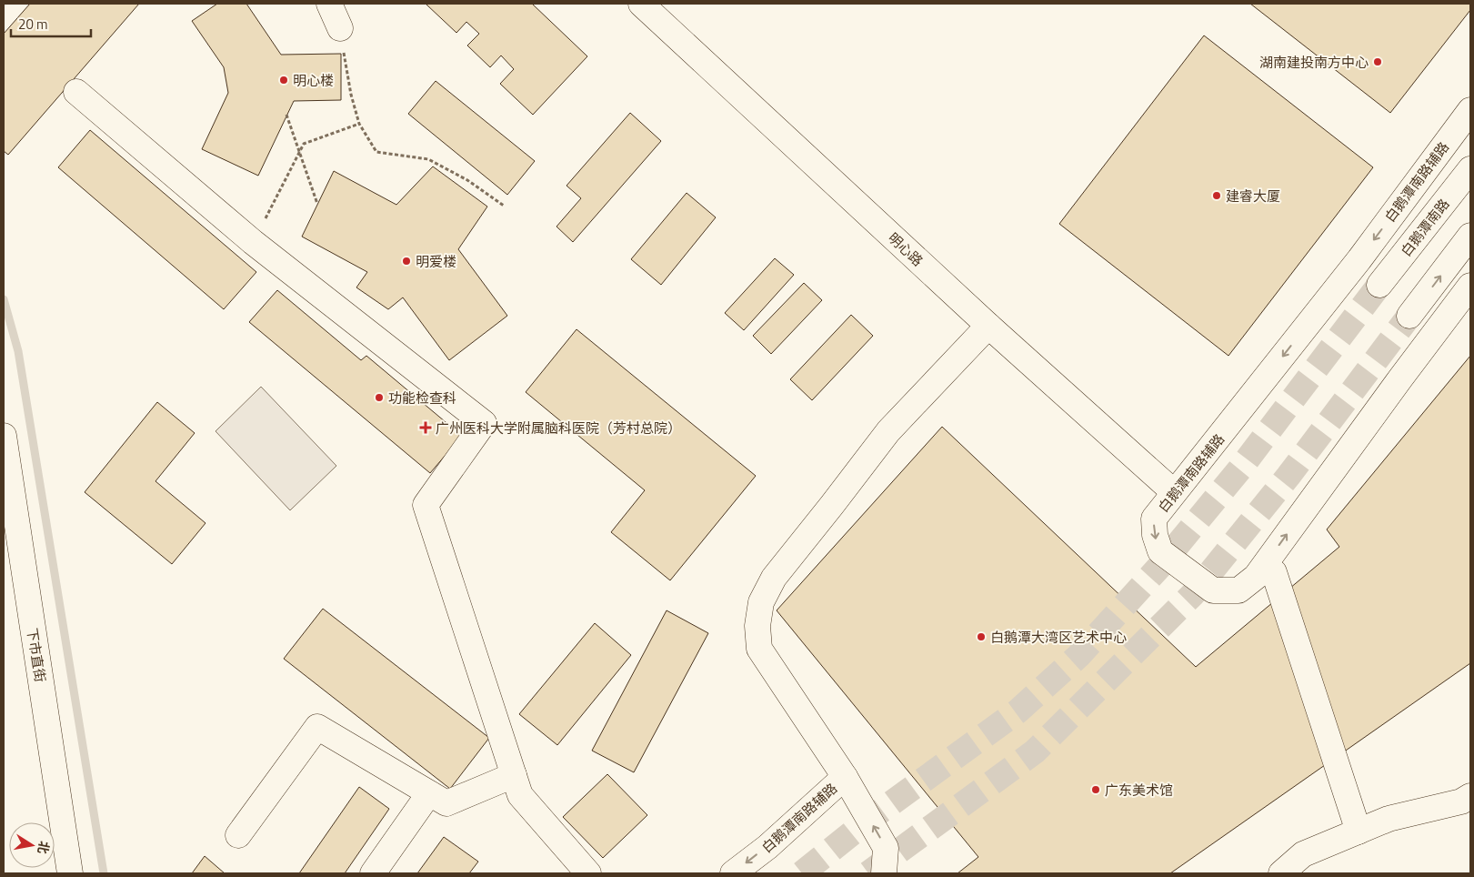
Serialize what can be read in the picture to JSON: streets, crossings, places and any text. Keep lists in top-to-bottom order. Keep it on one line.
{"streets":{"street":["白鹅潭南路辅路","白鹅潭南路","明心路","下市直街"]},"crossings":[["白鹅潭南路辅路","明心路"]],"places":{"other":["湖南建投南方中心","明心楼","建睿大厦","明爱楼","功能检查科","白鹅潭大湾区艺术中心","广东美术馆"],"health":["广州医科大学附属脑科医院（芳村总院）"]},"scale_bar":"20 m","north":"right"}
